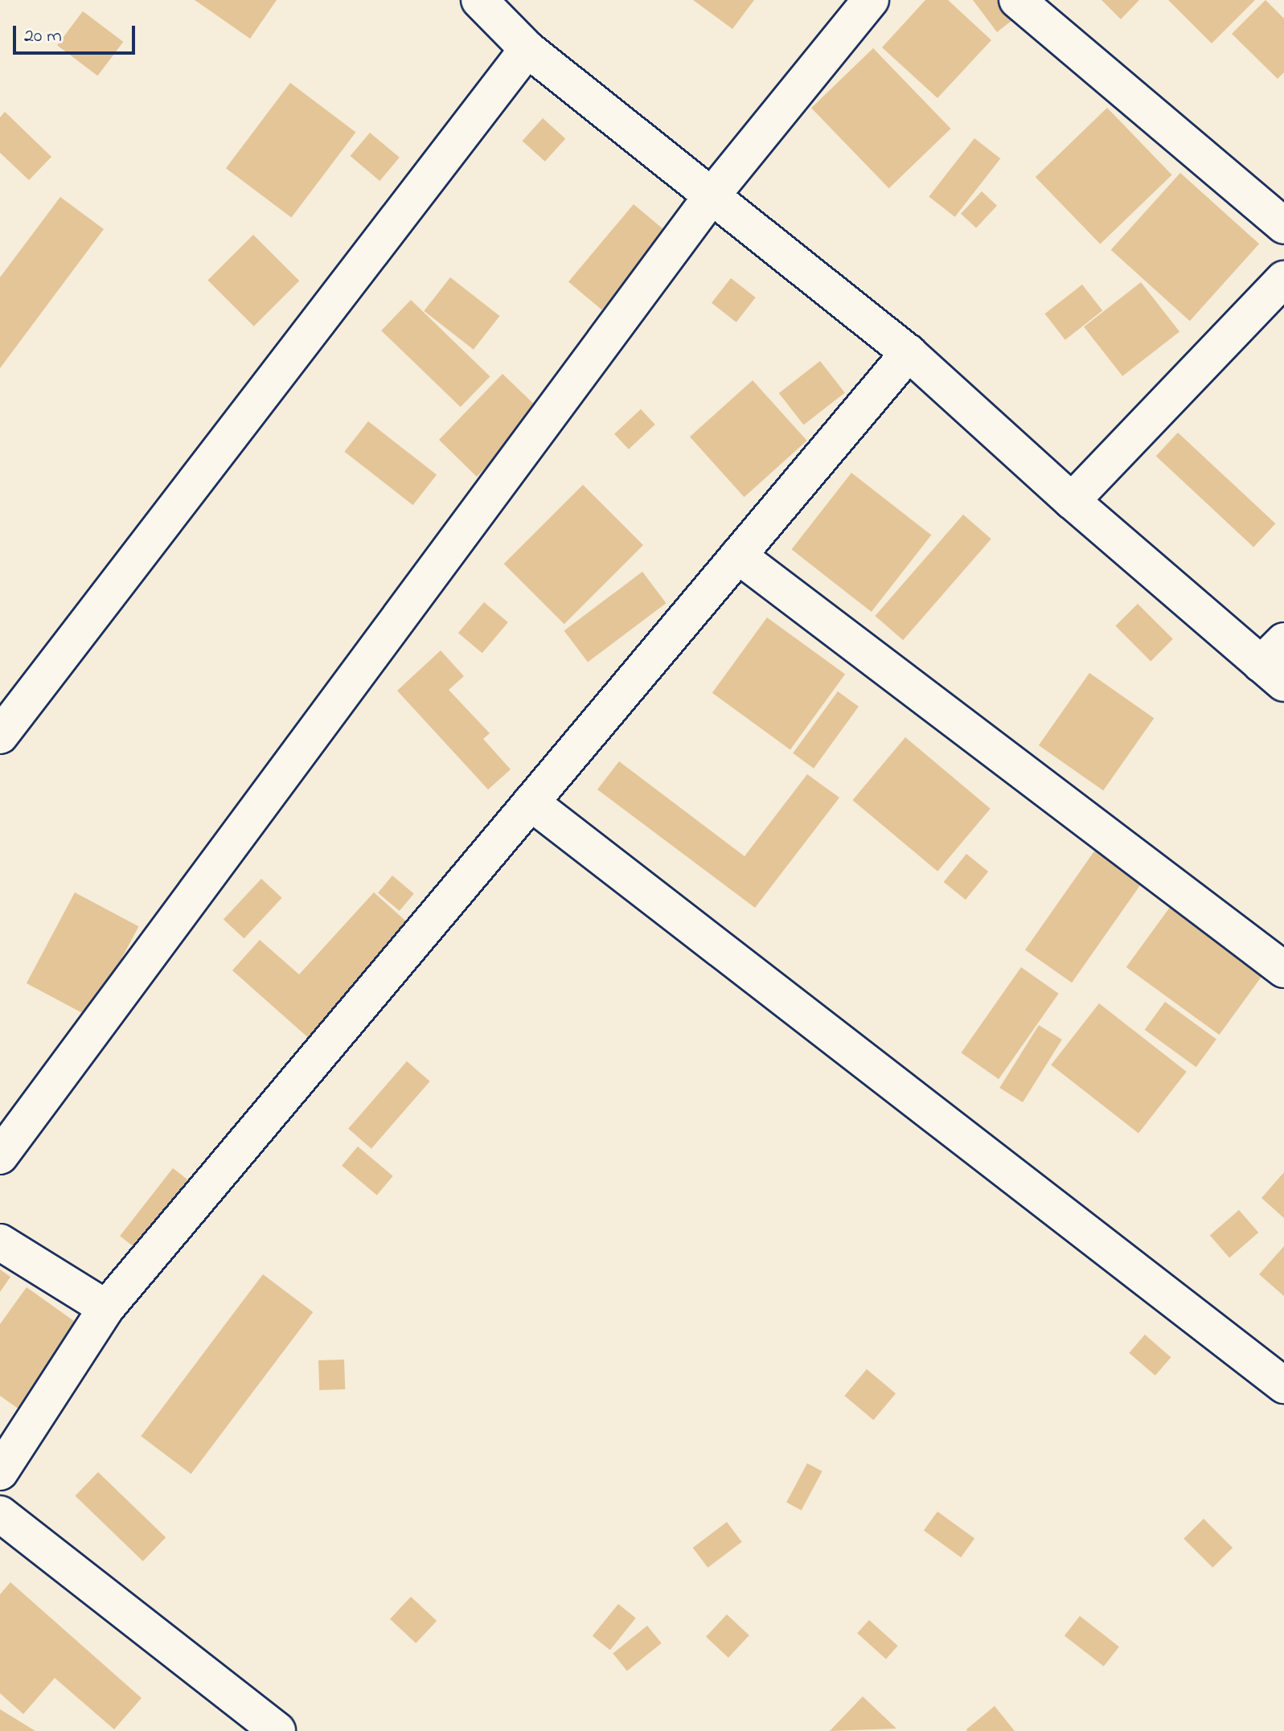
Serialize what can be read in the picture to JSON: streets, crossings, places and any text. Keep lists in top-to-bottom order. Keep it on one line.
{"scale_bar":"20 m"}
